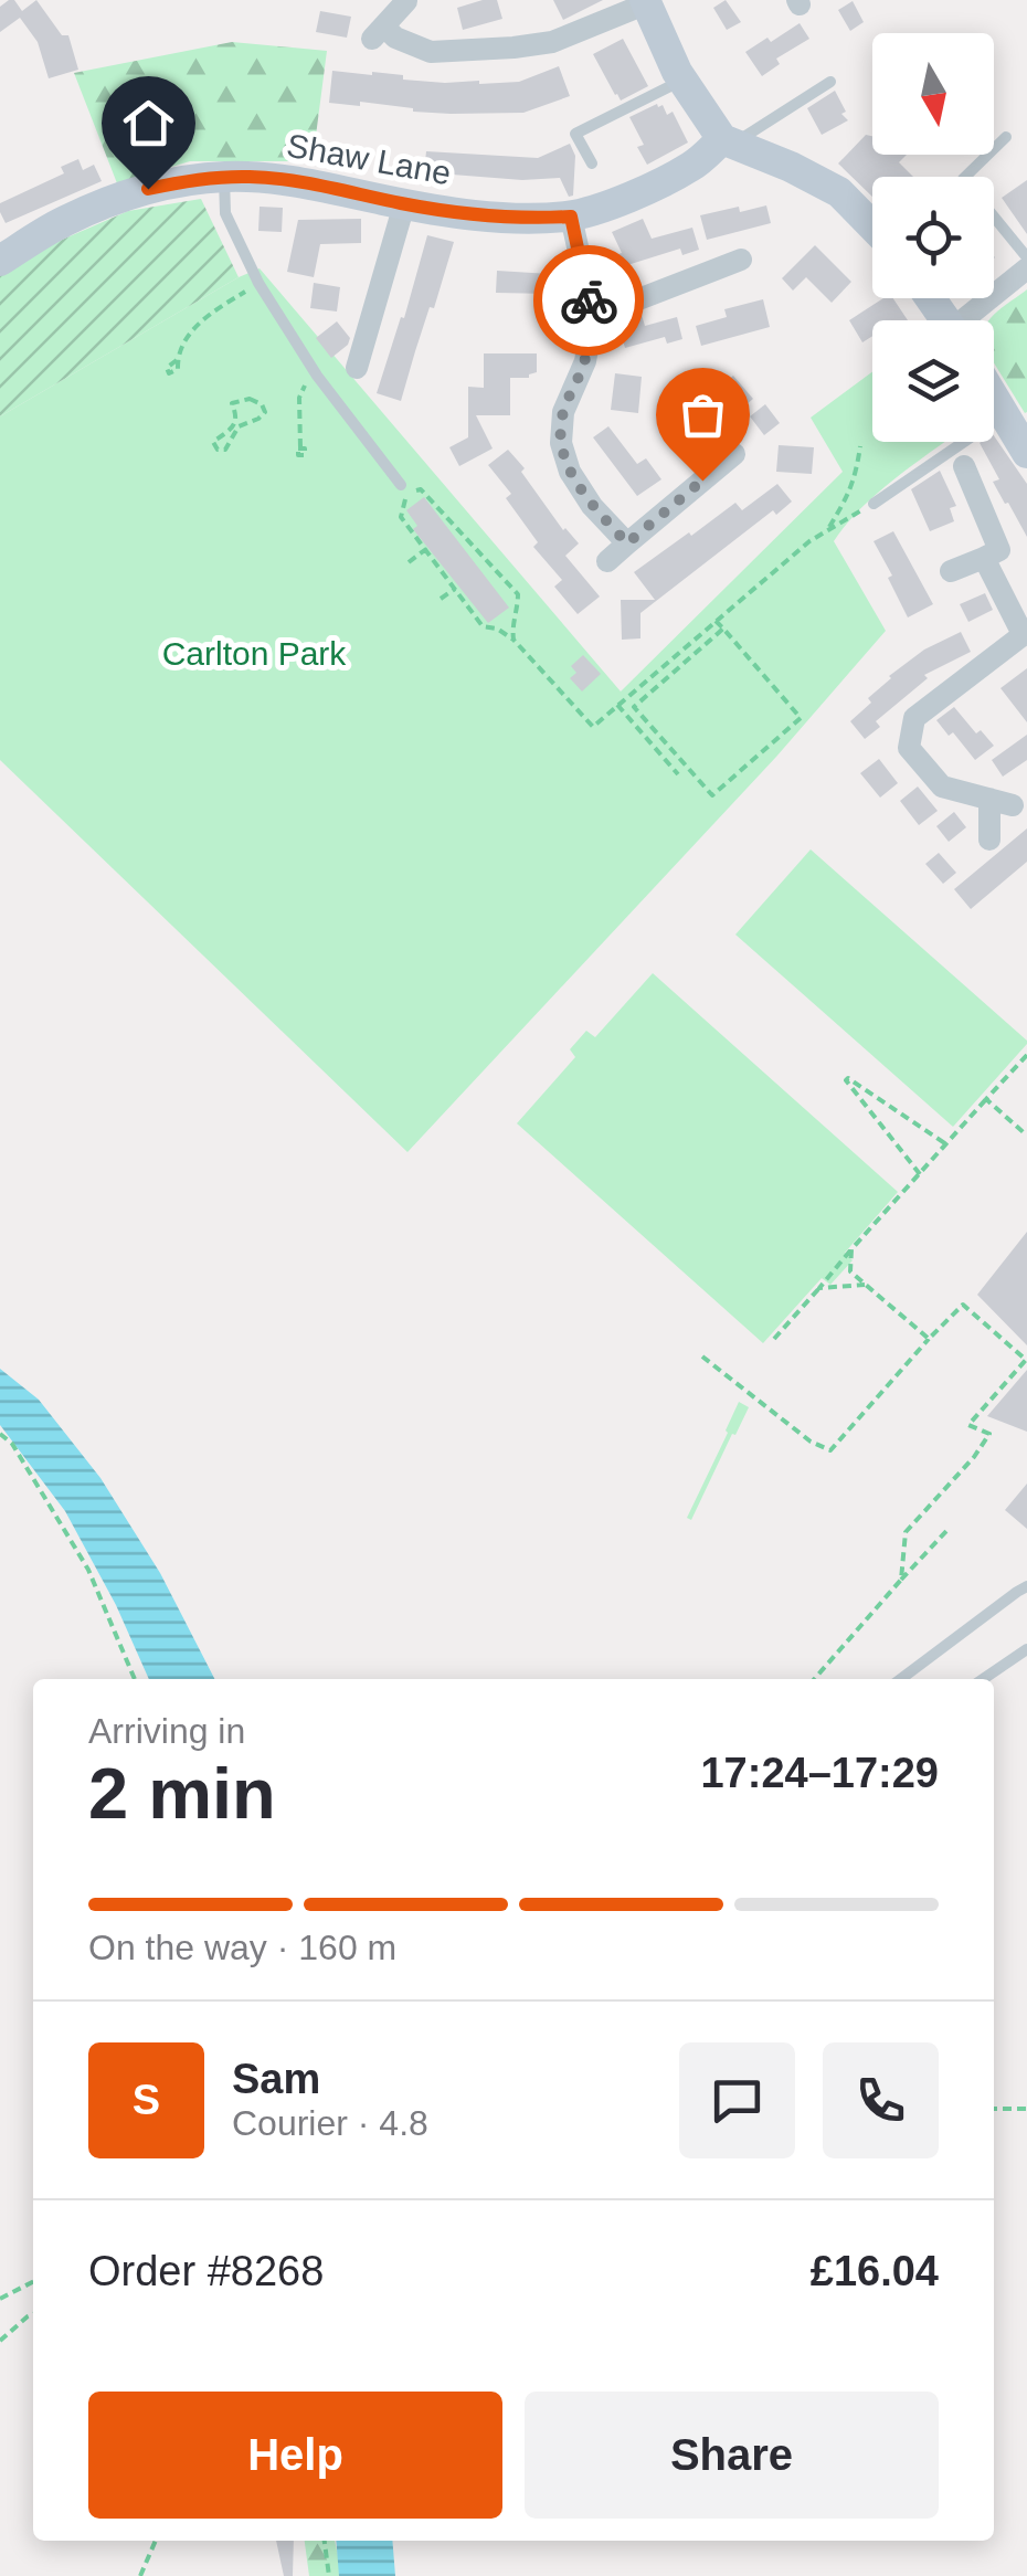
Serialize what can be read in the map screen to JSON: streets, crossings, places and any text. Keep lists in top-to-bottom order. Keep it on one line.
{"streets":{"street":["Shaw Lane"]},"parks":["Carlton Park"],"north":"bottom","page":{"heading":["2 min","Arriving in","17:24–17:29"],"panel":["Sam","Courier · 4.8","Order #8268","£16.04"],"bar":"On the way · 160 m","round":"S","buttons":["Help","Share"]}}
